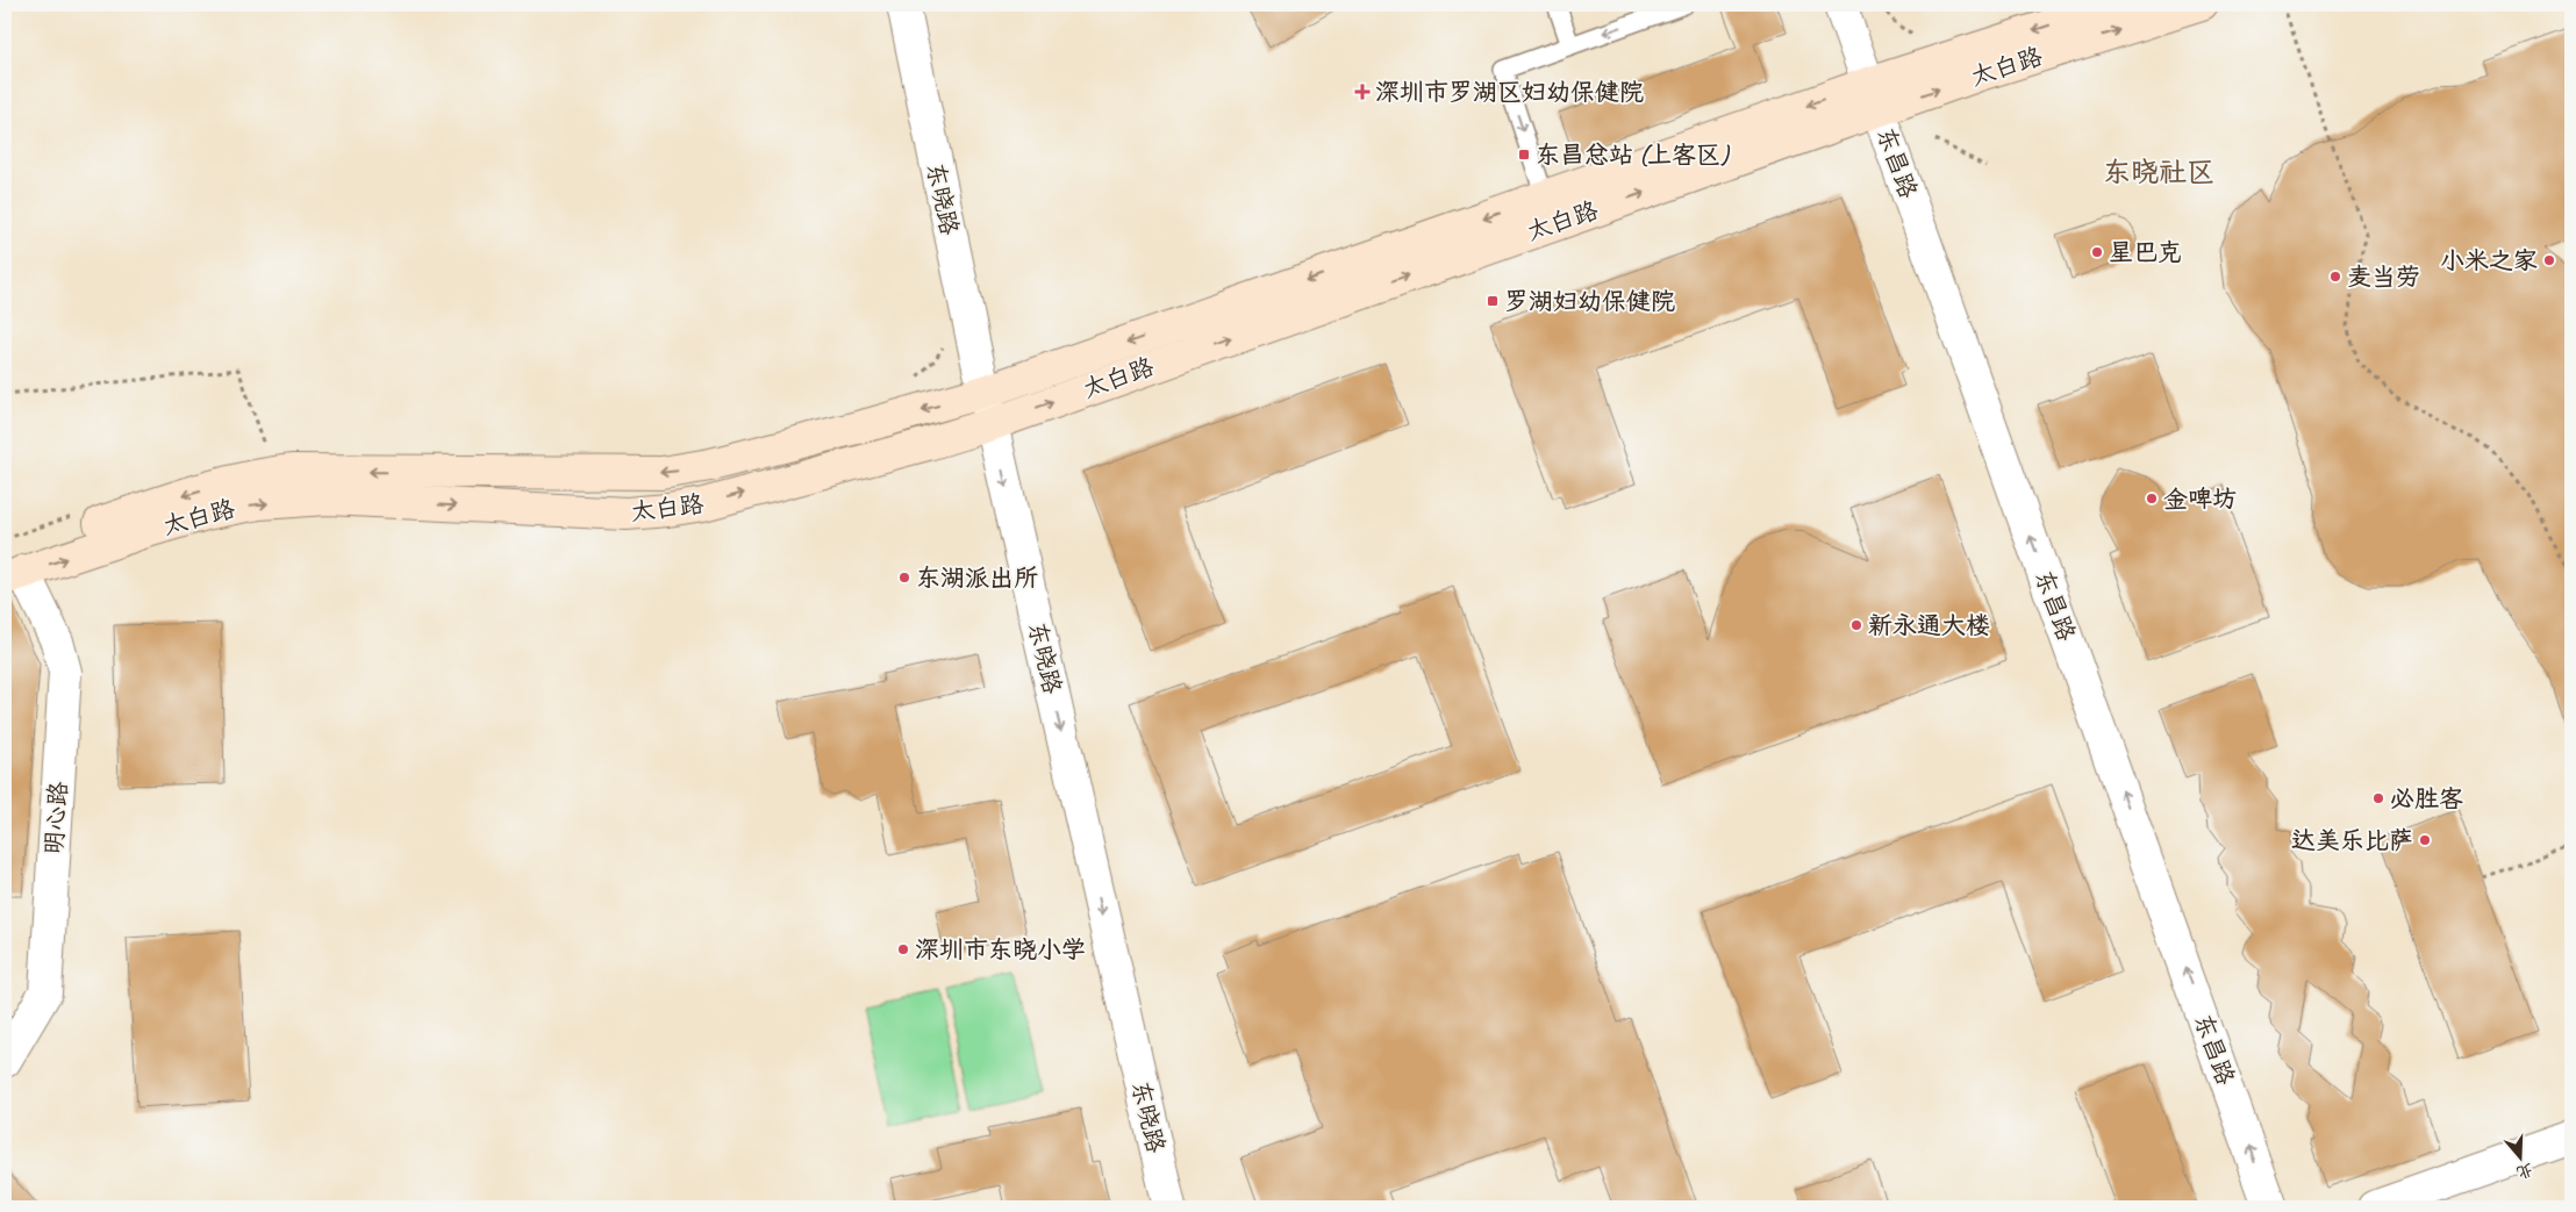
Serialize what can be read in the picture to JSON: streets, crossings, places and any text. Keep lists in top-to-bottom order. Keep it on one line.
{"streets":{"main road":["太白路"],"street":["东昌路","东晓路","明心路"]},"crossings":[["太白路","东昌路"],["太白路","东晓路"],["太白路","明心路"]],"one_way":["东昌路","东晓路"],"districts":["东晓社区"],"places":{"health":["深圳市罗湖区妇幼保健院"],"transit":["东昌总站 (上客区)","罗湖妇幼保健院"],"other":["星巴克","小米之家","麦当劳","金啤坊","东湖派出所","新永通大楼","必胜客","达美乐比萨","深圳市东晓小学"]},"north":"bottom"}
